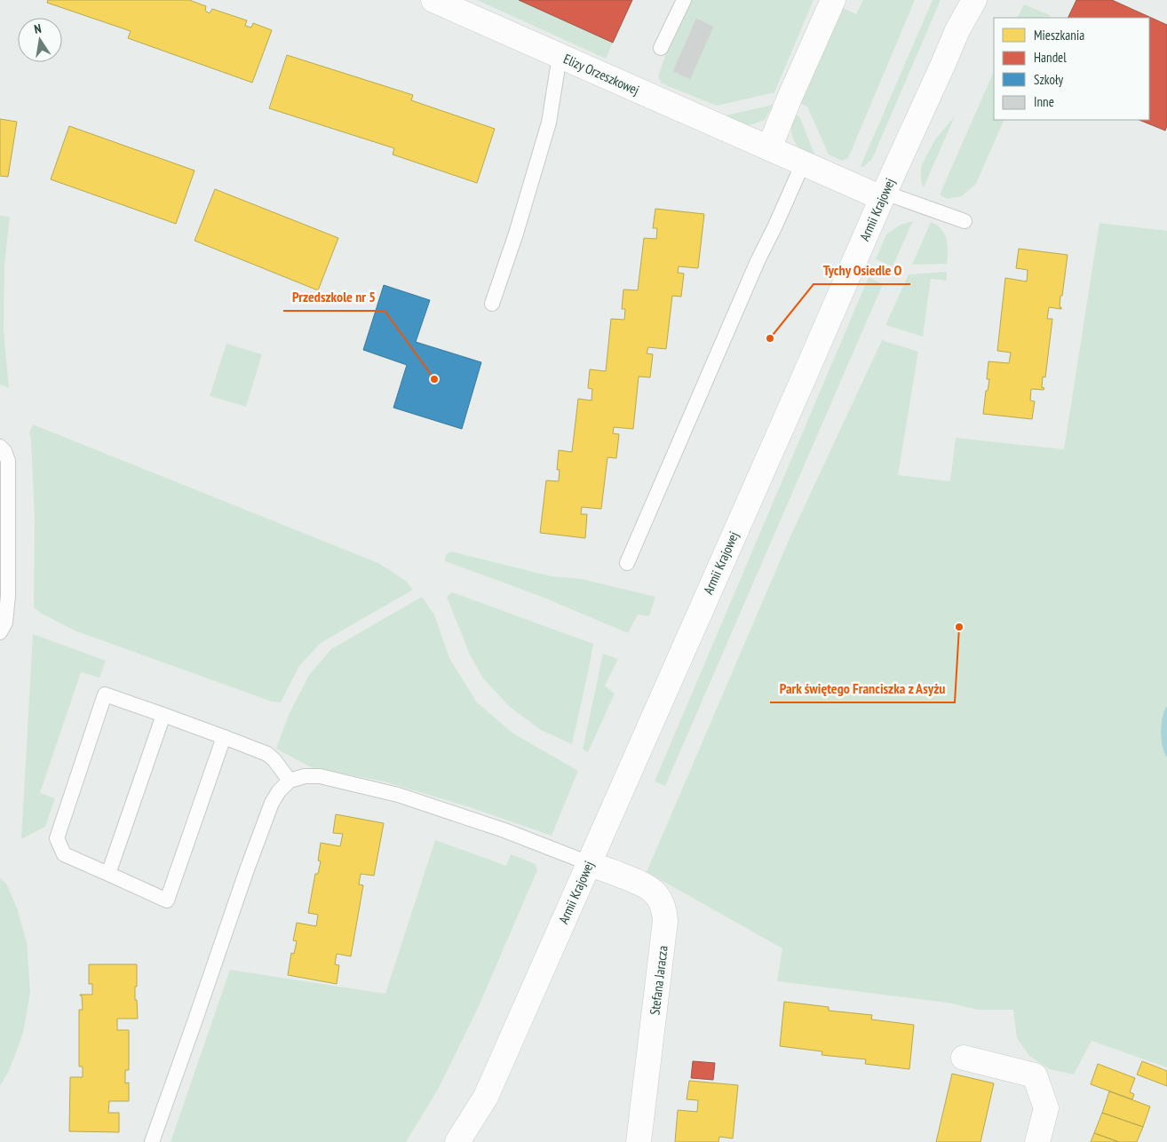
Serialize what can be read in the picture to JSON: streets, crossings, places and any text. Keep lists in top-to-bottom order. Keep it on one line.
{"streets":{"street":["Elizy Orzeszkowej","Armii Krajowej","Stefana Jaracza"]},"crossings":[["Elizy Orzeszkowej","Armii Krajowej"],["Armii Krajowej","Stefana Jaracza"]],"places":["Tychy Osiedle O","Przedszkole nr 5","Park świętego Franciszka z Asyżu"],"legend":["Mieszkania","Handel","Szkoły","Inne"],"north":"top"}
